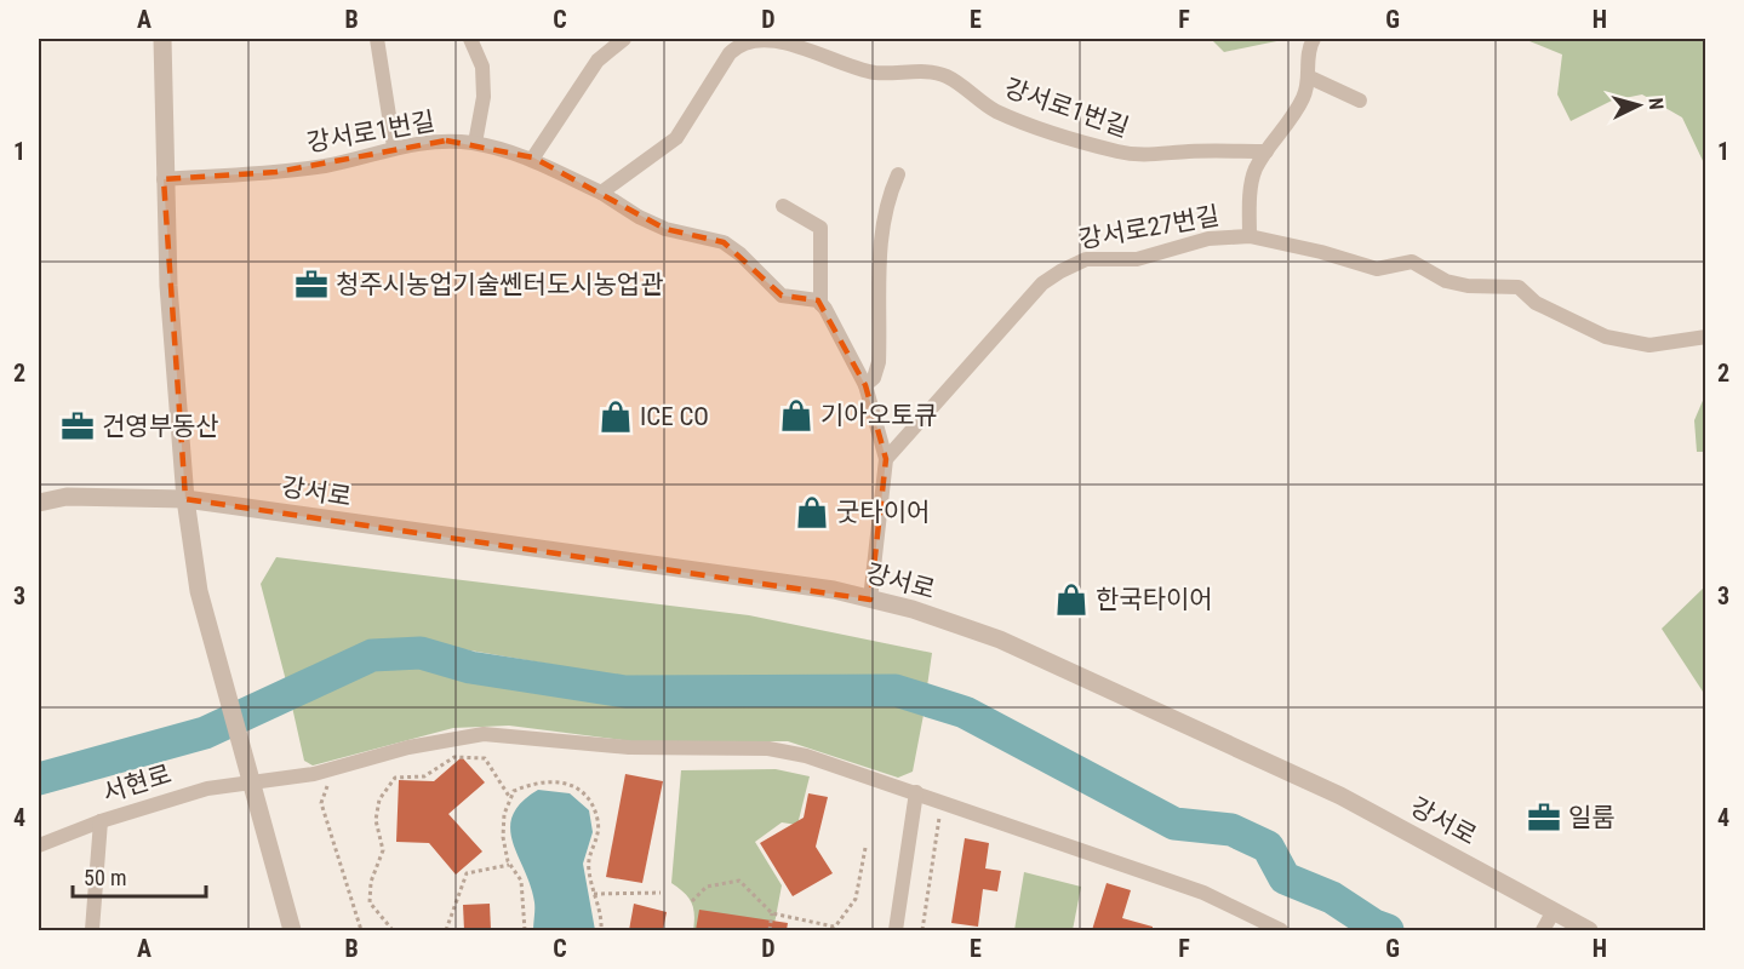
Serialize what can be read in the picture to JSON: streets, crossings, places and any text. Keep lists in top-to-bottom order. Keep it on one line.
{"streets":{"street":["강서로1번길","강서로27번길","강서로","서현로"]},"places":{"office":["청주시농업기술쎈터도시농업관","건영부동산","일룸"],"shop":["기아오토큐","ICE CO","굿타이어","한국타이어"]},"scale_bar":"50 m","north":"right","grid":{"columns":["A","B","C","D","E","F","G","H"],"rows":["1","2","3","4"]}}
